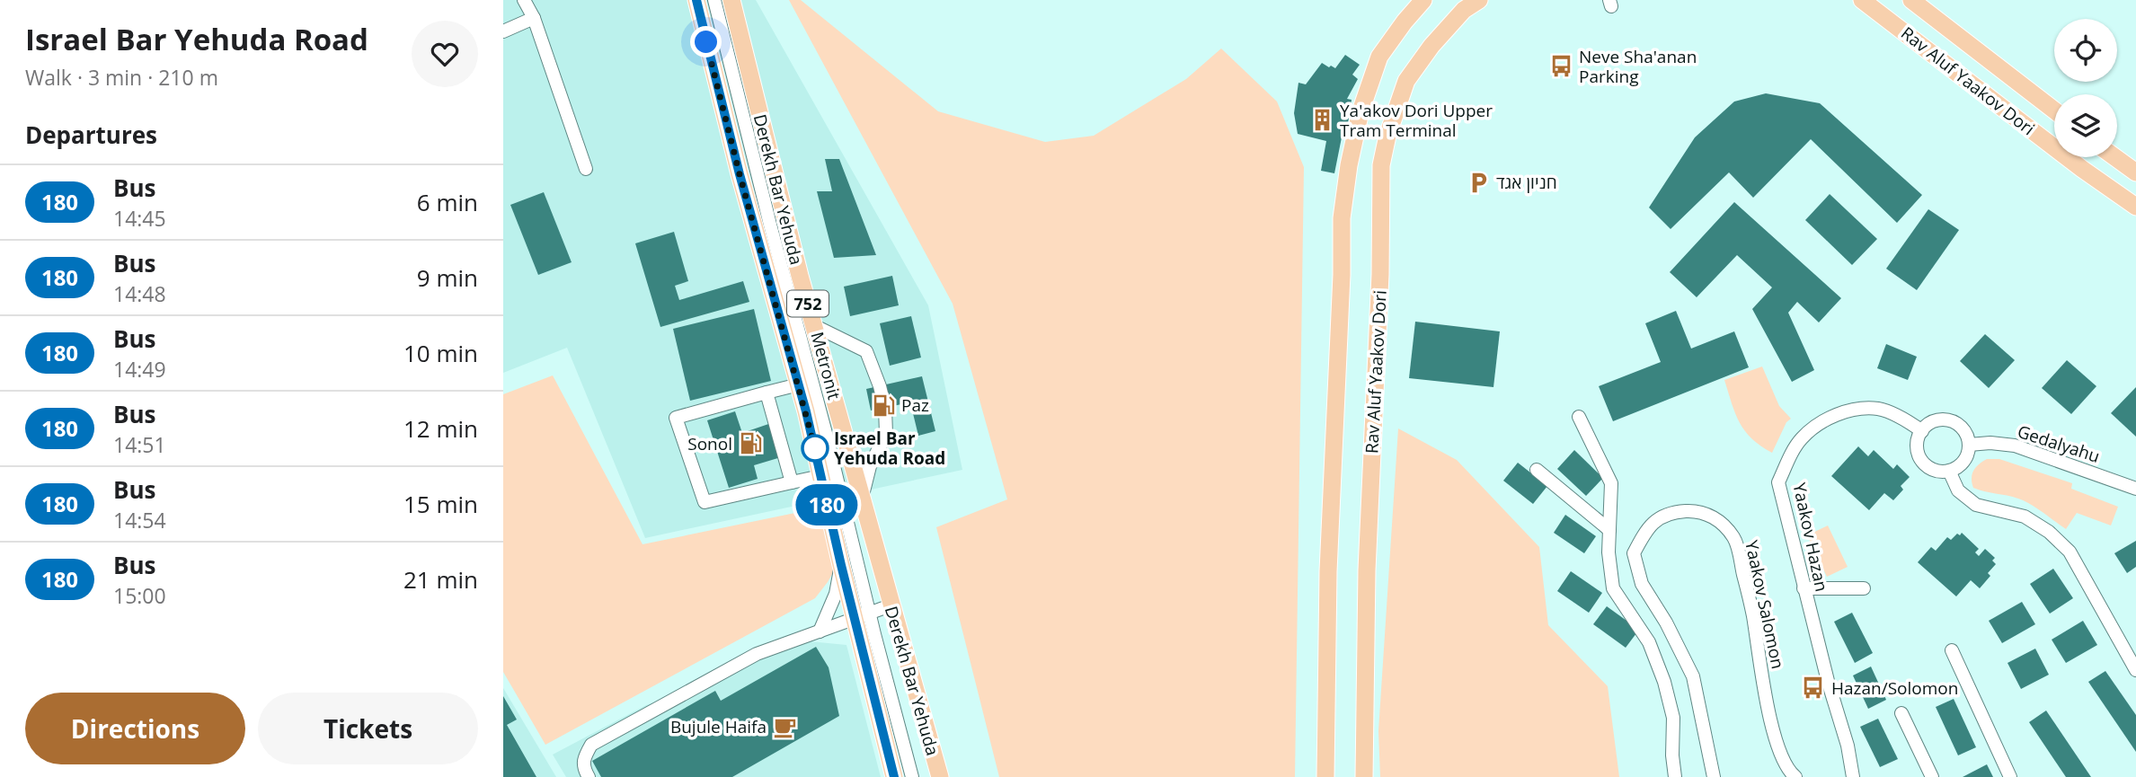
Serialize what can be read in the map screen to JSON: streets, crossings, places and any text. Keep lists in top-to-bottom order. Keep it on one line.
{"streets":{"main road":["Rav Aluf Yaakov Dori","Derekh Bar Yehuda","752"],"street":["Metronit","Gedalyahu","Yaakov Hazan","Yaakov Salomon"]},"crossings":[["Derekh Bar Yehuda","Metronit"],["Gedalyahu","Yaakov Hazan"]],"places":{"bus stop":["Neve Sha'anan Parking","Hazan/Solomon"],"building":["Ya'akov Dori Upper Tram Terminal"],"parking":["חניון אגד"],"fuel station":["Paz","Sonol"],"other":["Israel Bar Yehuda Road"],"cafe":["Bujule Haifa"]},"lines":["bus line 180"],"page":{"heading":[["Israel Bar Yehuda Road","Walk · 3 min · 210 m"],"Departures"],"on_map":"180","list":[{"mark":"180","name":"Bus","note":"14:45","value":"6 min"},{"mark":"180","name":"Bus","note":"14:48","value":"9 min"},{"mark":"180","name":"Bus","note":"14:49","value":"10 min"},{"mark":"180","name":"Bus","note":"14:51","value":"12 min"},{"mark":"180","name":"Bus","note":"14:54","value":"15 min"},{"mark":"180","name":"Bus","note":"15:00","value":"21 min"}],"buttons":["Directions","Tickets"]}}
